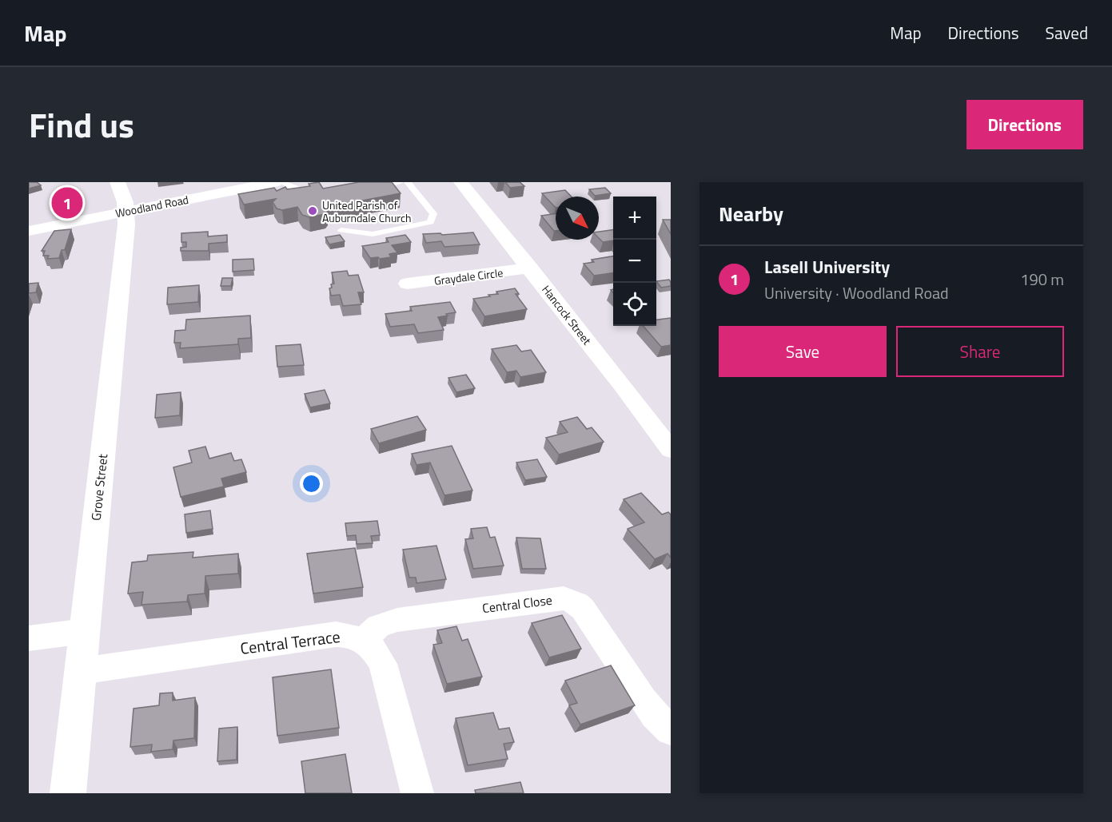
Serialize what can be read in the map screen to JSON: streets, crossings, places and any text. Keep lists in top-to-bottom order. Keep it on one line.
{"streets":{"main road":["Grove Street"],"street":["Woodland Road","Graydale Circle","Hancock Street","Central Close","Central Terrace"]},"crossings":[["Woodland Road","Grove Street"],["Graydale Circle","Hancock Street"],["Grove Street","Central Terrace"],["Central Close","Central Terrace"]],"places":["United Parish of Auburndale Church"],"north":"bottom right","page":{"header":"Map","nav":["Map","Directions","Saved"],"title":"Find us","buttons":["Directions",["Save","Share"]],"heading":"Nearby","pins":"1","map_buttons":["+","−"],"list":[{"mark":"1","name":"Lasell University","note":"University · Woodland Road","value":"190 m"}]}}
